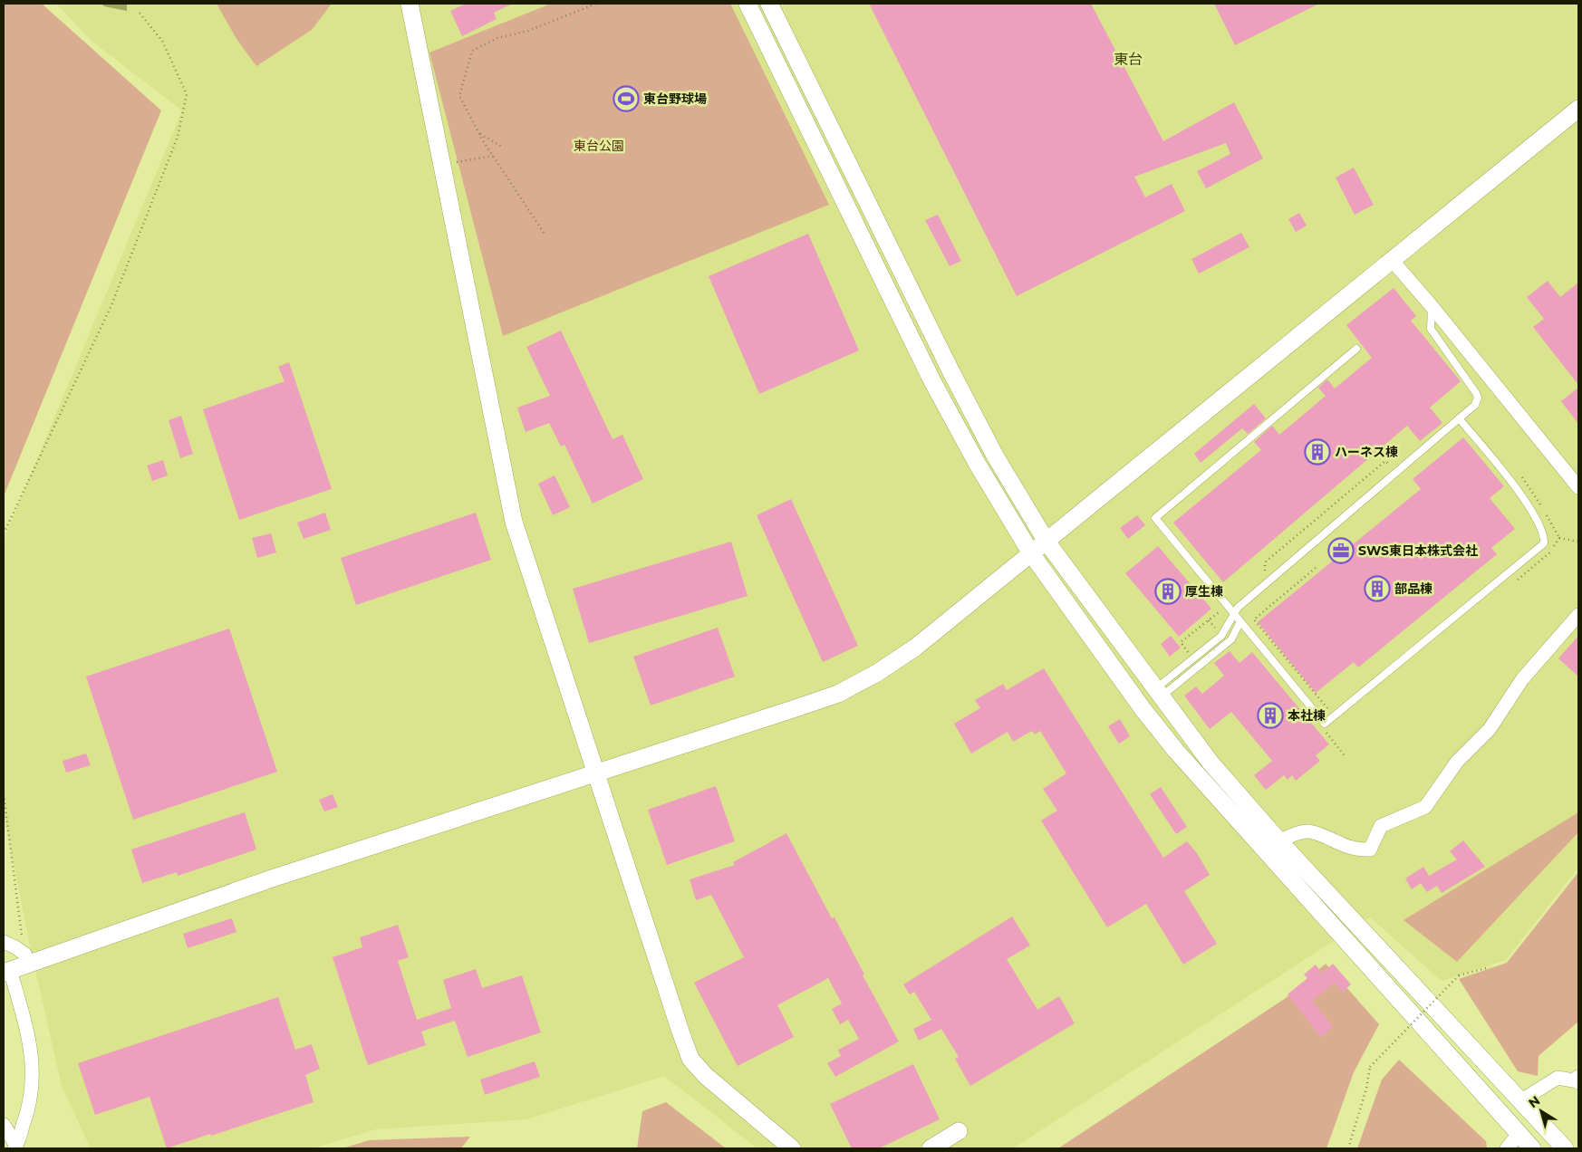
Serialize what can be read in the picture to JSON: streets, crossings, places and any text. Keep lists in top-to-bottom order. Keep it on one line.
{"districts":["東台"],"parks":["東台公園"],"places":{"sports":["東台野球場"],"building":["ハーネス棟","部品棟","厚生棟","本社棟"],"office":["SWS東日本株式会社"]},"north":"top left"}
